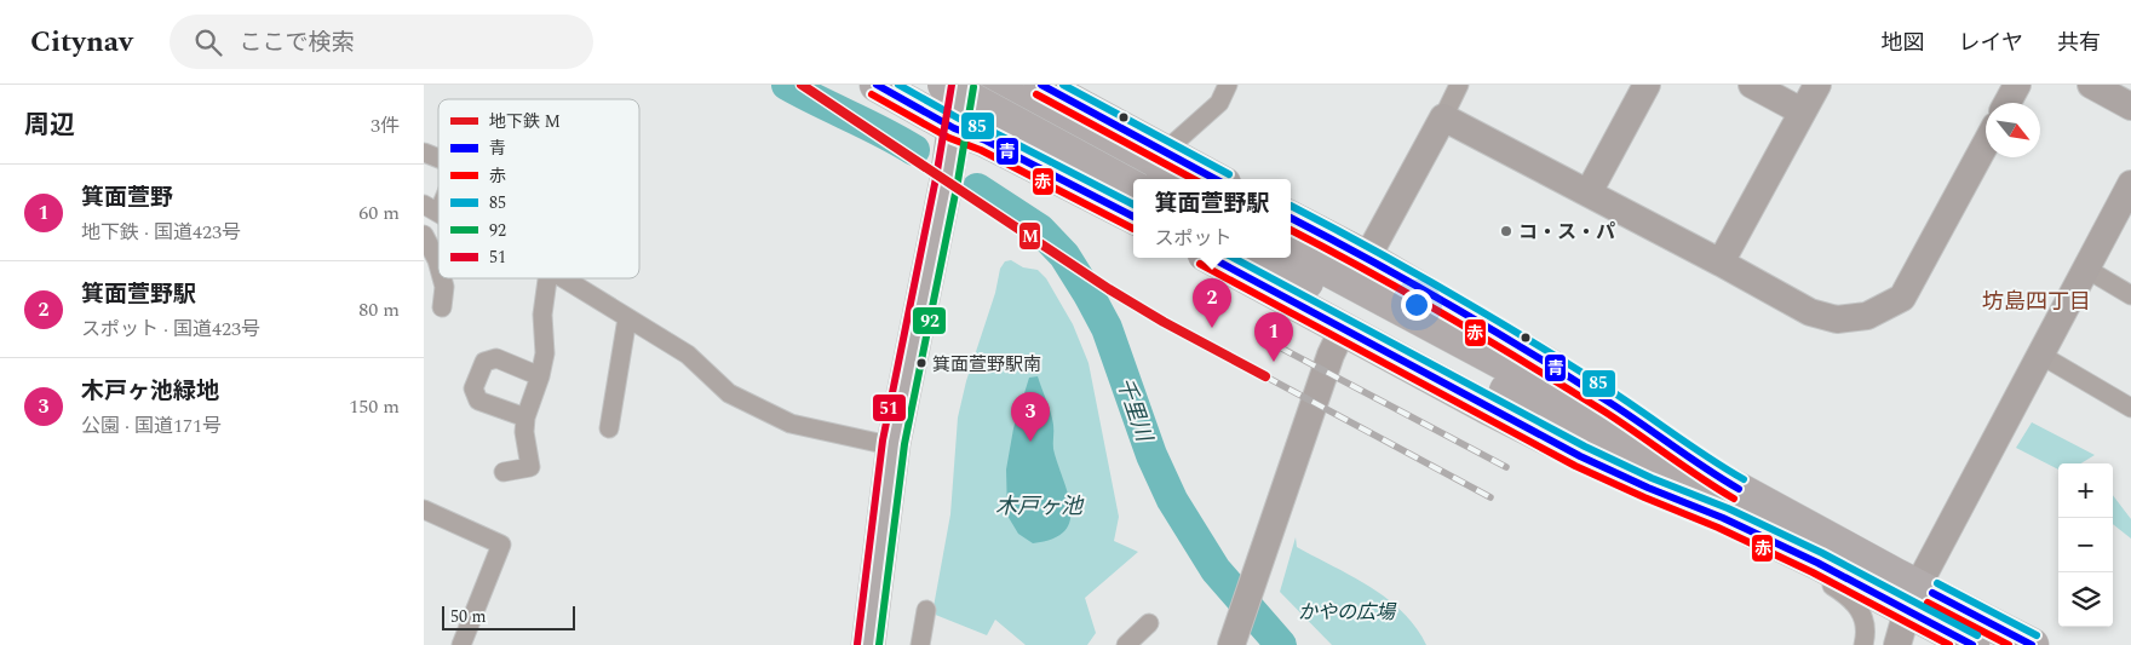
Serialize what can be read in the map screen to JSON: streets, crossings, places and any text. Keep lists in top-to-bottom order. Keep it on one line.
{"districts":["坊島四丁目"],"water":["千里川","木戸ヶ池"],"parks":["かやの広場"],"places":["コ・ス・パ","箕面萱野駅南"],"lines":["metro line M","transit line 青","transit line 85","transit line 51","transit line 92","transit line 赤"],"legend":["地下鉄 M","青","赤","85","92","51"],"scale_bar":"50 m","north":"bottom right","page":{"header":"Citynav","search":"ここで検索","nav":["地図","レイヤ","共有"],"heading":["周辺","3件"],"list":[{"mark":"1","name":"箕面萱野","note":"地下鉄 · 国道423号","value":"60 m"},{"mark":"2","name":"箕面萱野駅","note":"スポット · 国道423号","value":"80 m"},{"mark":"3","name":"木戸ヶ池緑地","note":"公園 · 国道171号","value":"150 m"}],"popup":["箕面萱野駅","スポット"],"pins":["2","1","3"],"map_buttons":["+","−"],"scale":"50 m"}}
